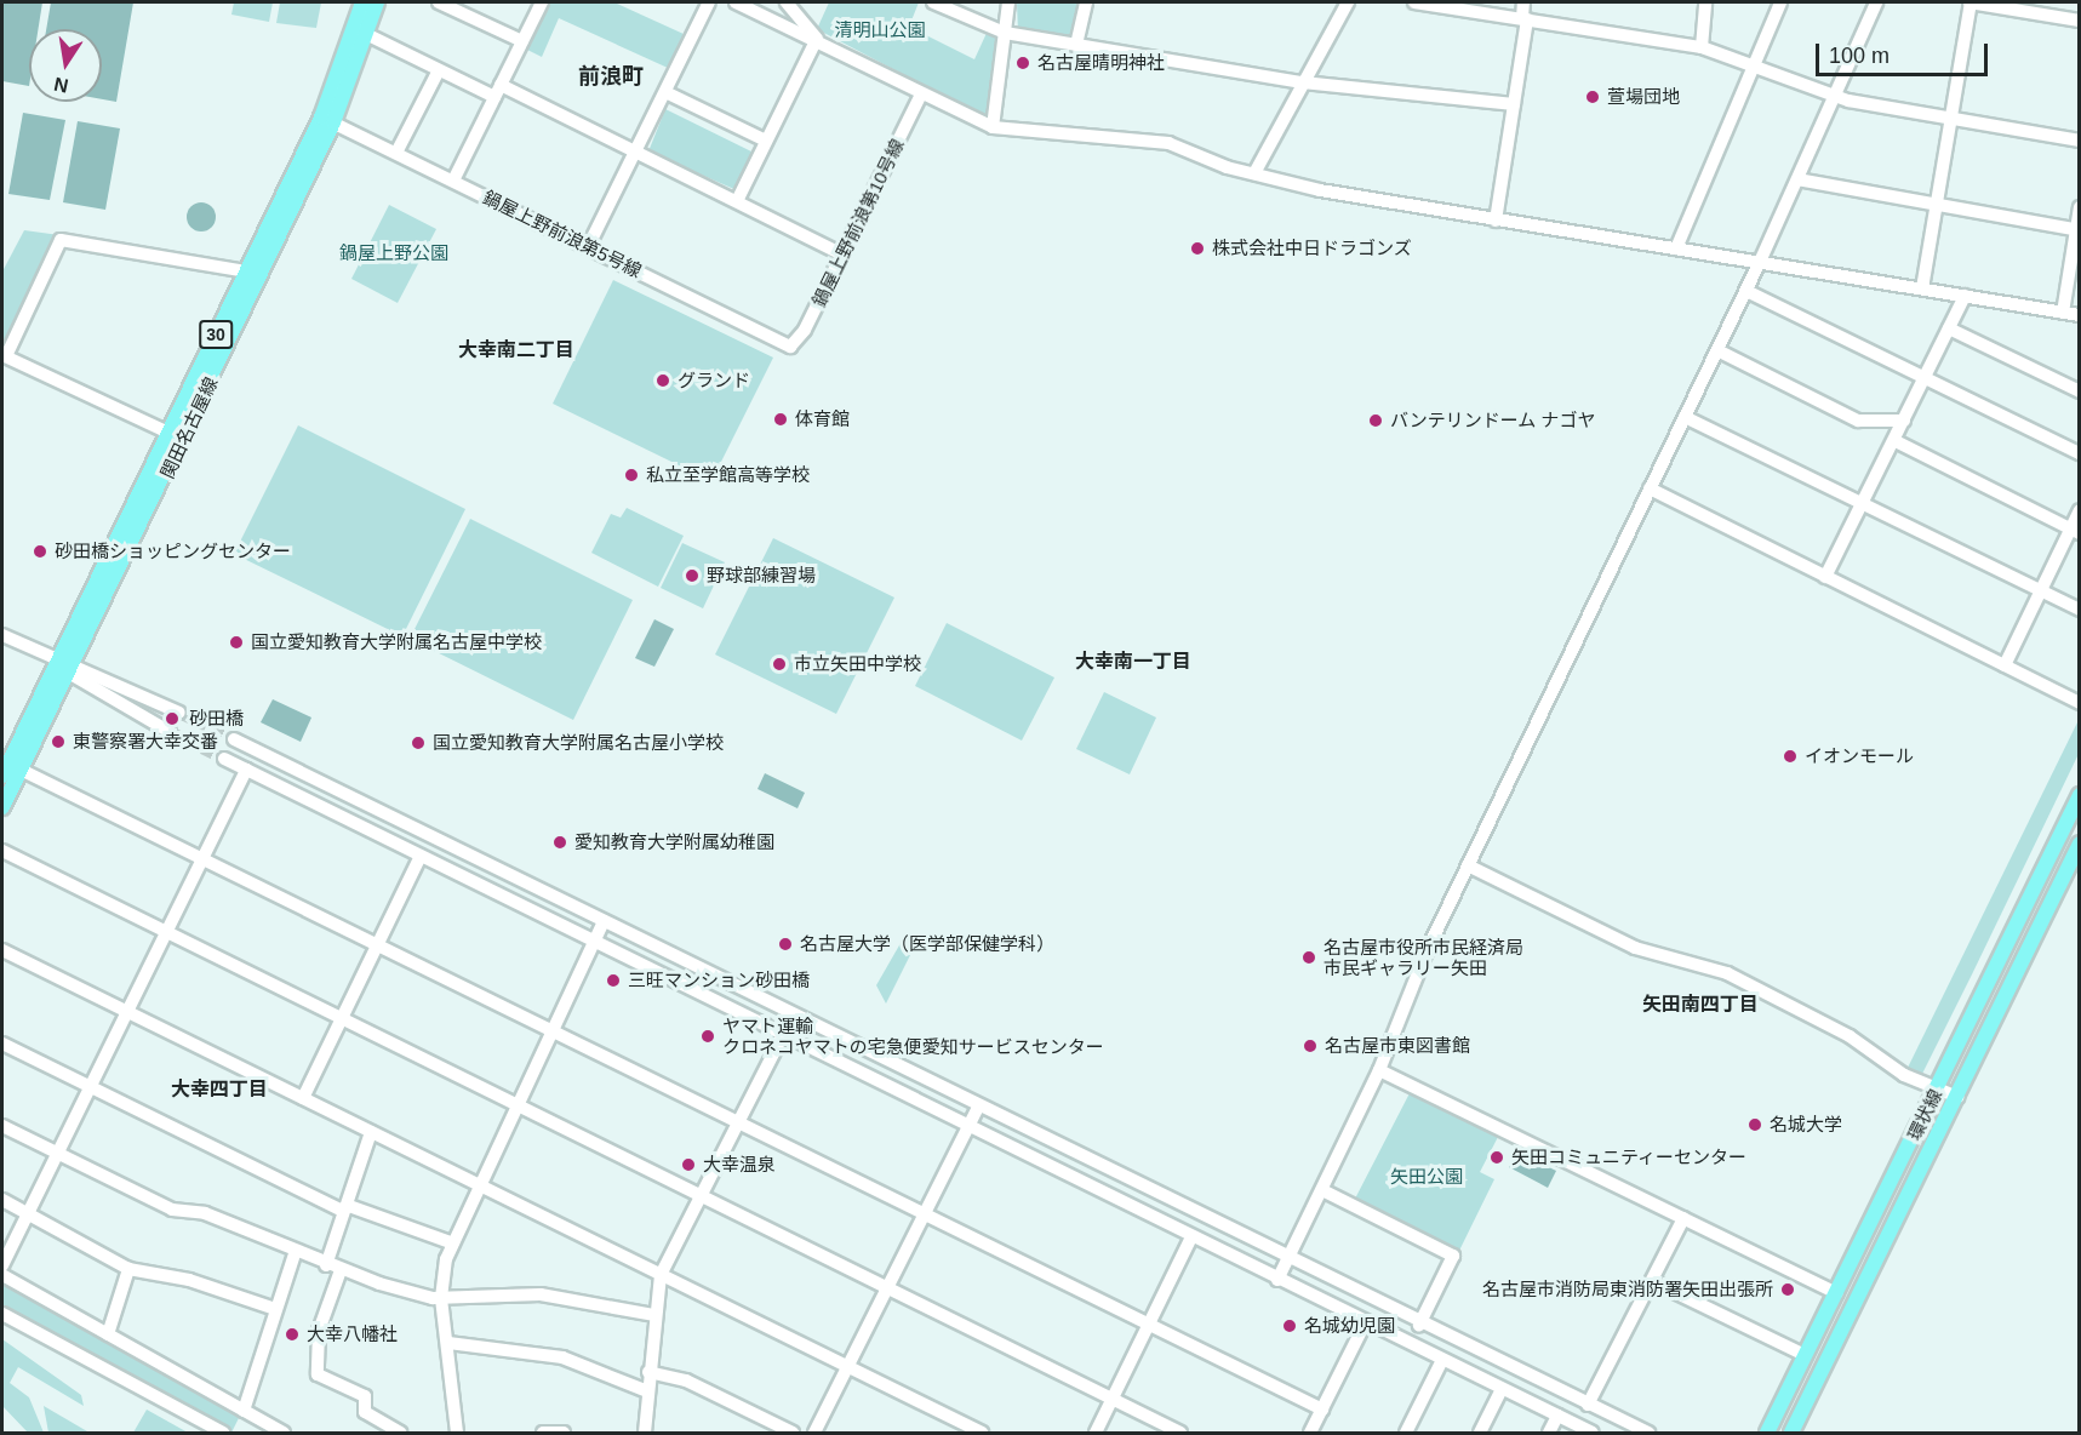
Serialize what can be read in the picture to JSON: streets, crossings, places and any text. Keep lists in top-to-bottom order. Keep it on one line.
{"streets":{"main road":["30","関田名古屋線","環状線"],"street":["鍋屋上野前浪第10号線","鍋屋上野前浪第5号線"]},"crossings":[["鍋屋上野前浪第10号線","鍋屋上野前浪第5号線"],["鍋屋上野前浪第5号線","関田名古屋線"]],"districts":["前浪町","大幸南二丁目","大幸南一丁目","矢田南四丁目","大幸四丁目"],"parks":["清明山公園","鍋屋上野公園","矢田公園"],"places":["名古屋晴明神社","萱場団地","株式会社中日ドラゴンズ","グランド","体育館","バンテリンドーム ナゴヤ","私立至学館高等学校","砂田橋ショッピングセンター","野球部練習場","国立愛知教育大学附属名古屋中学校","市立矢田中学校","砂田橋","東警察署大幸交番","国立愛知教育大学附属名古屋小学校","イオンモール","愛知教育大学附属幼稚園","名古屋大学（医学部保健学科）","名古屋市役所市民経済局 市民ギャラリー矢田","三旺マンション砂田橋","ヤマト運輸 クロネコヤマトの宅急便愛知サービスセンター","名古屋市東図書館","名城大学","矢田コミュニティーセンター","大幸温泉","名古屋市消防局東消防署矢田出張所","名城幼児園","大幸八幡社"],"scale_bar":"100 m","north":"bottom"}
